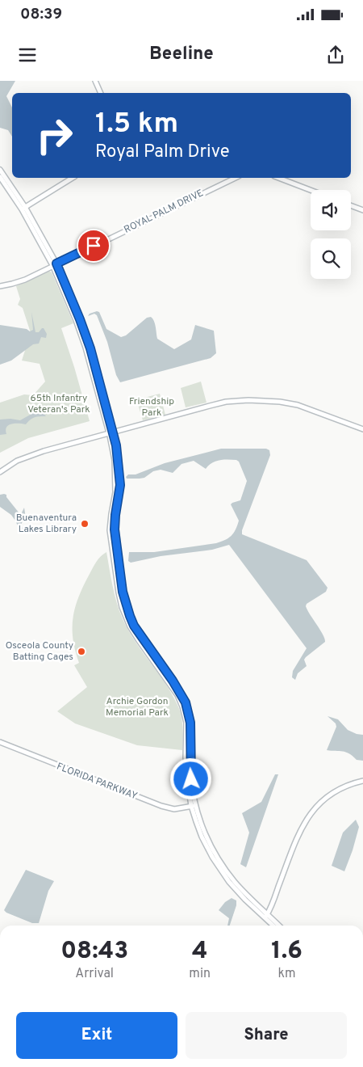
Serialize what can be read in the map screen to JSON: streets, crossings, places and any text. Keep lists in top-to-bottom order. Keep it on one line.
{"streets":{"street":["ROYAL PALM DRIVE","FLORIDA PARKWAY"]},"parks":["65th Infantry Veteran's Park","Friendship Park","Archie Gordon Memorial Park"],"places":["Buenaventura Lakes Library","Osceola County Batting Cages"],"page":{"status":"08:39","header":"Beeline","turn":["1.5 km","Royal Palm Drive"],"eta":["08:43","Arrival","4","min","1.6","km"],"buttons":["Exit","Share"]}}
